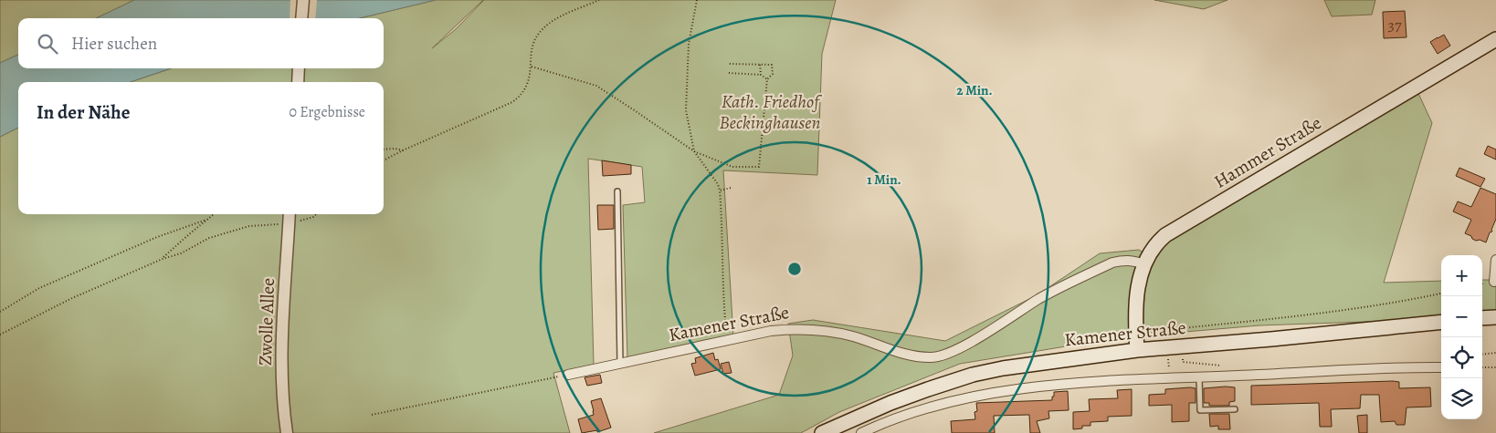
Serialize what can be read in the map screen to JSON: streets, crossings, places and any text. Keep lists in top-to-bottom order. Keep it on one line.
{"streets":{"main road":["Hammer Straße","Kamener Straße"],"street":["Zwolle Allee"]},"crossings":[["Hammer Straße","Kamener Straße"]],"parks":["Kath. Friedhof Beckinghausen"],"house_numbers":["37"],"page":{"search":"Hier suchen","heading":["In der Nähe","0 Ergebnisse"],"map_buttons":["+","−"]},"rings":["2 Min.","1 Min."]}
